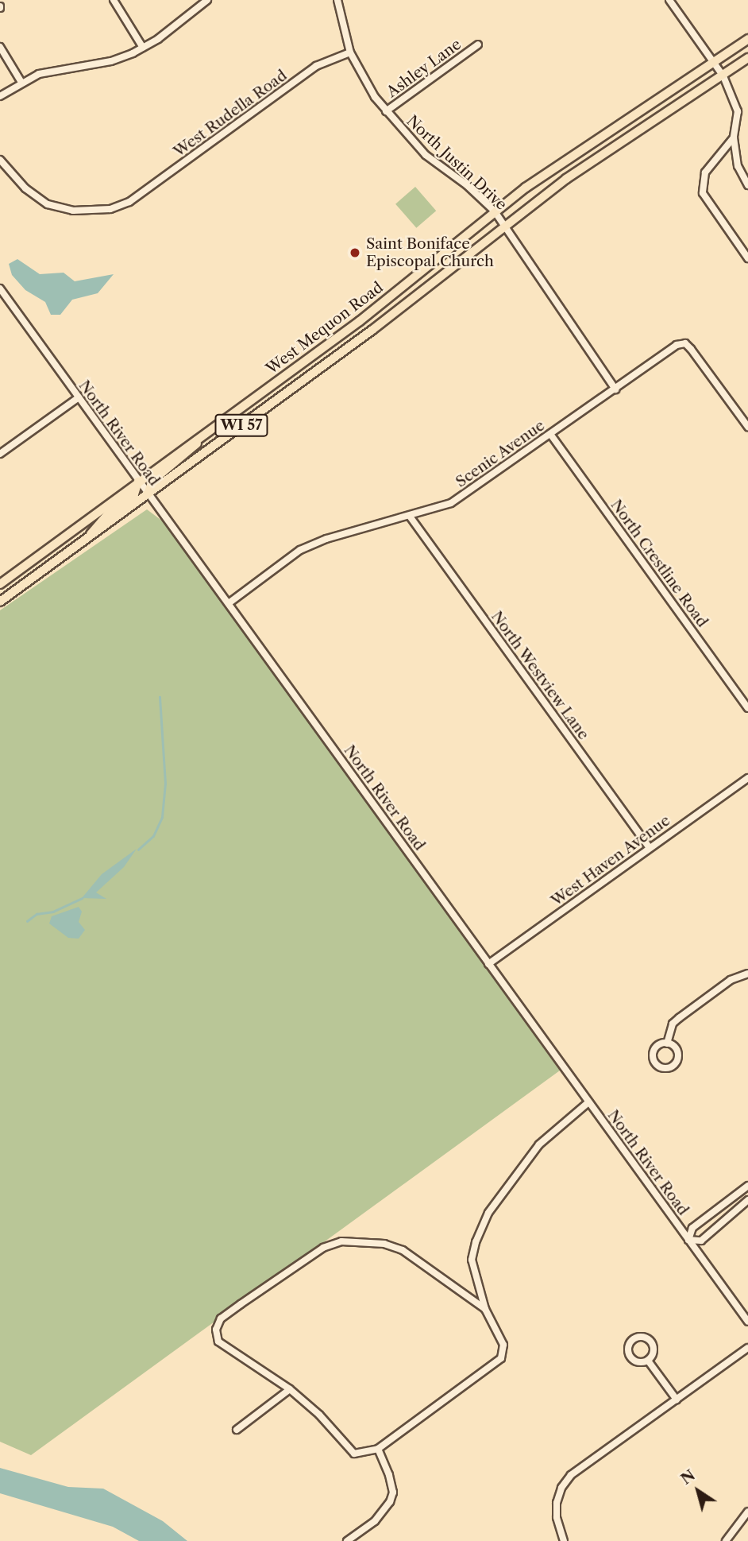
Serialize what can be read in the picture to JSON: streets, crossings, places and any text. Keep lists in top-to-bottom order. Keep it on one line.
{"streets":{"main road":["West Mequon Road","WI 57"],"street":["Ashley Lane","West Rudella Road","North Justin Drive","North River Road","Scenic Avenue","North Crestline Road","North Westview Lane","West Haven Avenue"]},"crossings":[["Ashley Lane","North Justin Drive"],["West Rudella Road","North Justin Drive"],["North Justin Drive","West Mequon Road"],["West Mequon Road","North River Road"],["North River Road","Scenic Avenue"],["North River Road","West Haven Avenue"],["Scenic Avenue","North Crestline Road"],["Scenic Avenue","North Westview Lane"],["North Westview Lane","West Haven Avenue"]],"places":["Saint Boniface Episcopal Church"],"north":"top left"}
